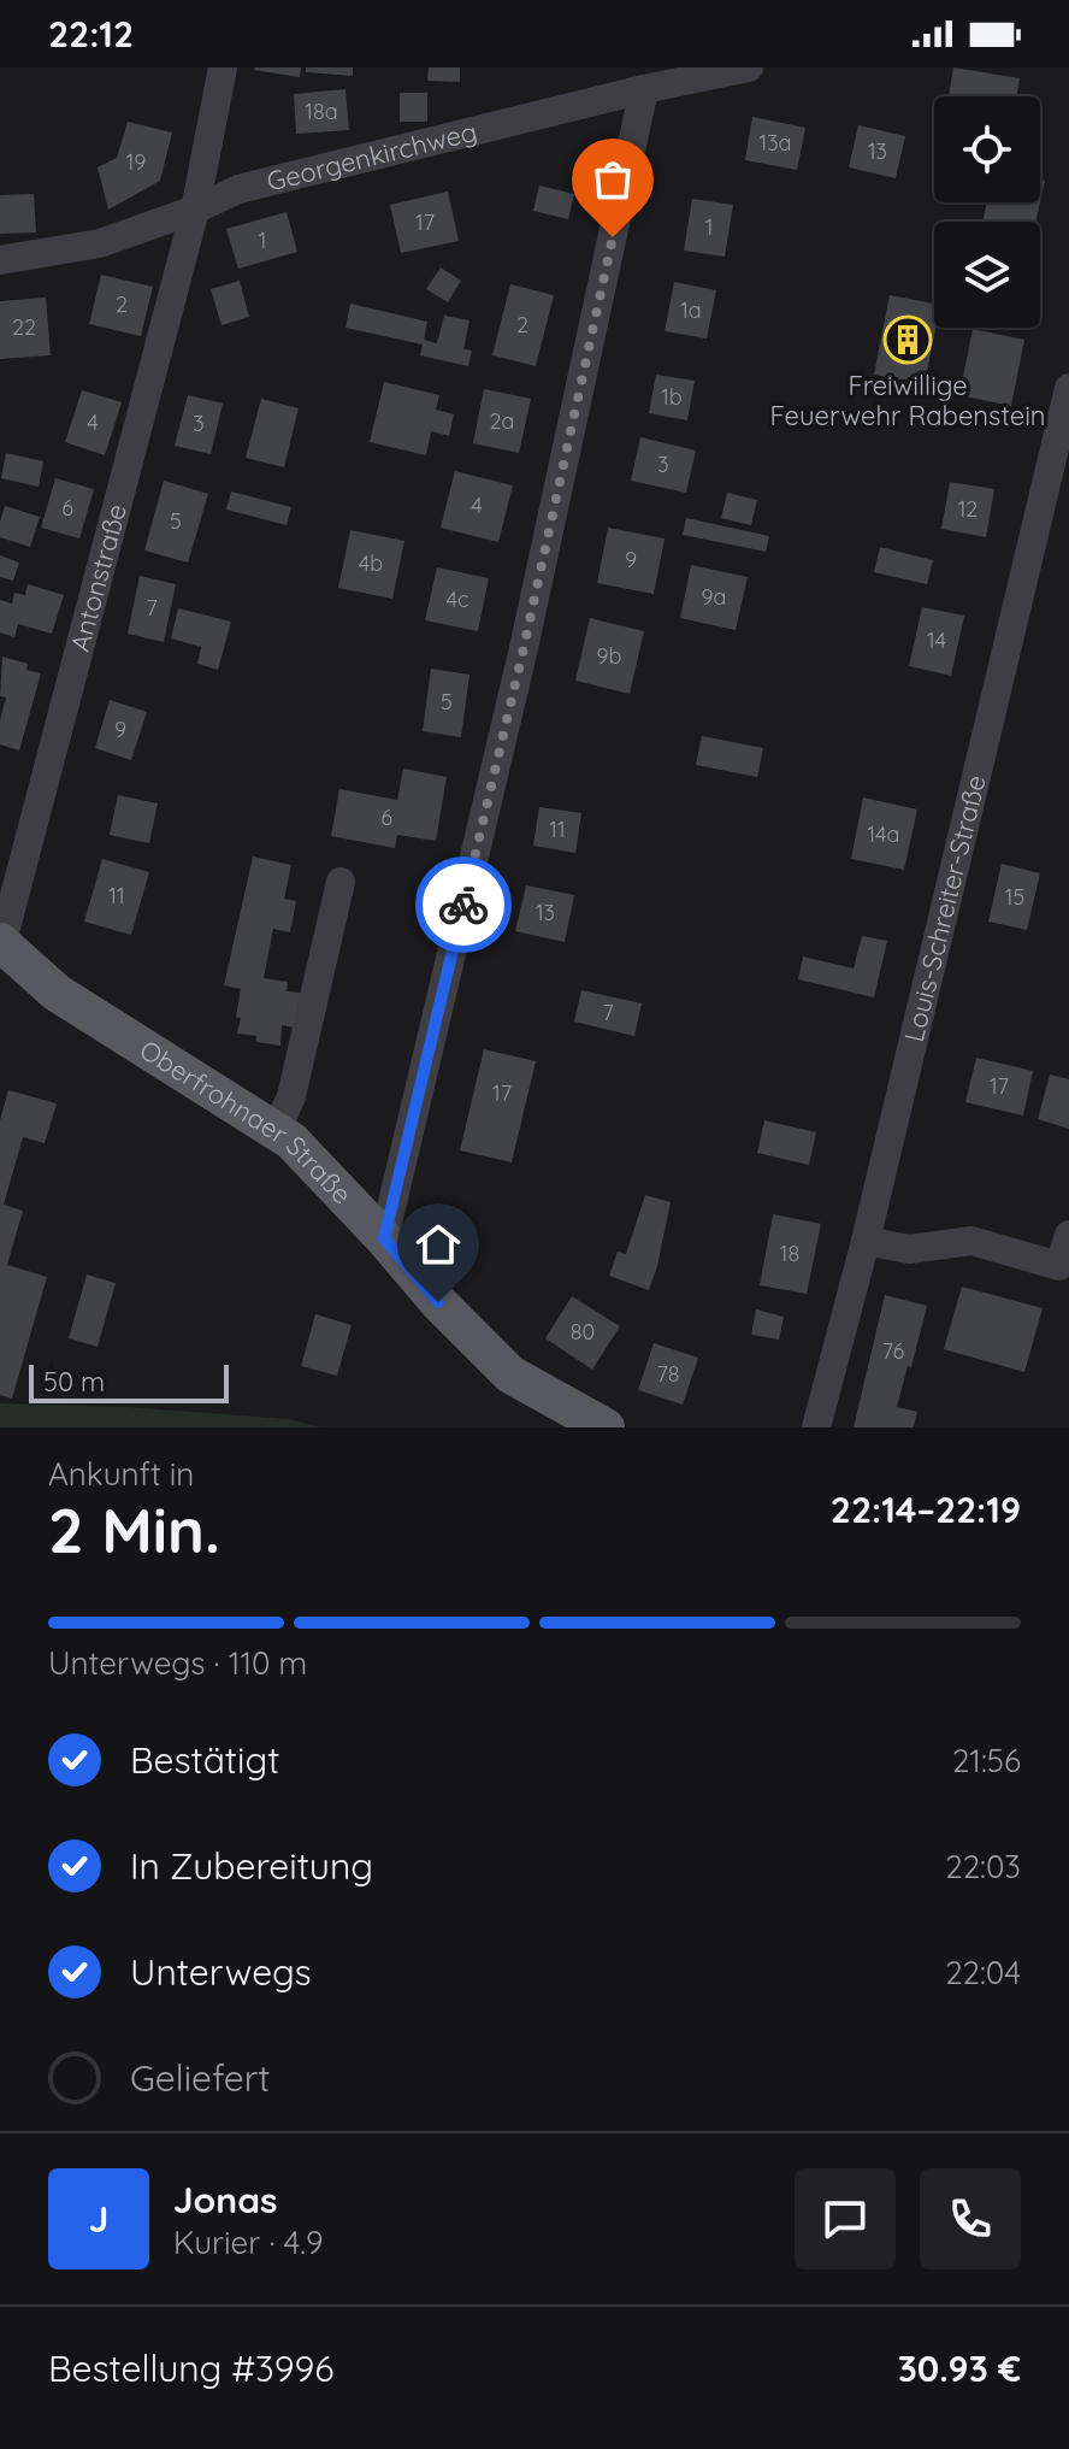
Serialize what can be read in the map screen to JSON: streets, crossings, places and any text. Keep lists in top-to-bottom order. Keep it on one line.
{"streets":{"main road":["Oberfrohnaer Straße"],"street":["Georgenkirchweg","Antonstraße","Louis-Schreiter-Straße"]},"crossings":[["Georgenkirchweg","Antonstraße"],["Antonstraße","Oberfrohnaer Straße"]],"places":{"building":["Freiwillige Feuerwehr Rabenstein"]},"house_numbers":["18a","13a","13","19","17","1","1","2","1a","2","22","1b","2a","4","3","3","4","6","12","5","9","4b","9a","4c","7","14","9b","5","9","6","11","14a","11","15","13","7","17","17","18","80","76","78"],"scale_bar":"50 m","page":{"status":"22:12","scale":"50 m","heading":["2 Min.","Ankunft in","22:14–22:19"],"panel":["Jonas","Kurier · 4.9","Bestellung #3996","30.93 €"],"bar":"Unterwegs · 110 m","list":[["Bestätigt","21:56"],["In Zubereitung","22:03"],["Unterwegs","22:04"],"Geliefert"],"round":"J"}}
